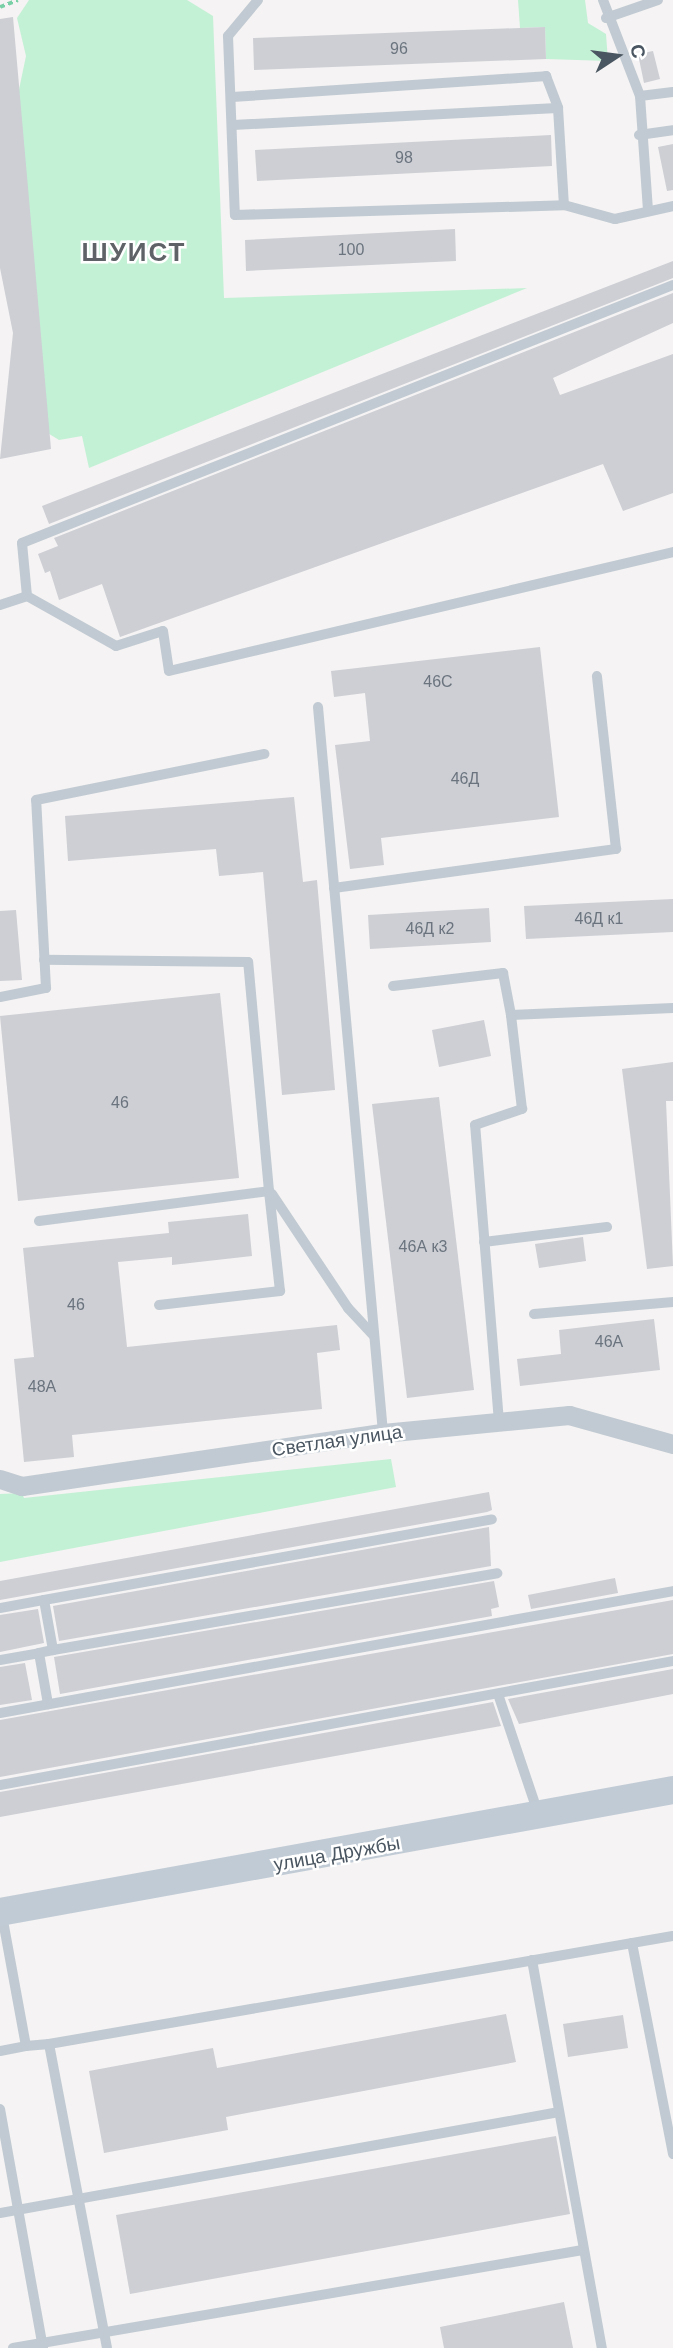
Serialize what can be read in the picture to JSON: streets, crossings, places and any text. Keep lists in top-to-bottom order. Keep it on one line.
{"streets":{"street":["Светлая улица","улица Дружбы"]},"districts":["ШУИСТ"],"house_numbers":["96","98","100","46С","46Д","46Д к1","46Д к2","46","46А к3","46","46А","48А"],"north":"right"}
